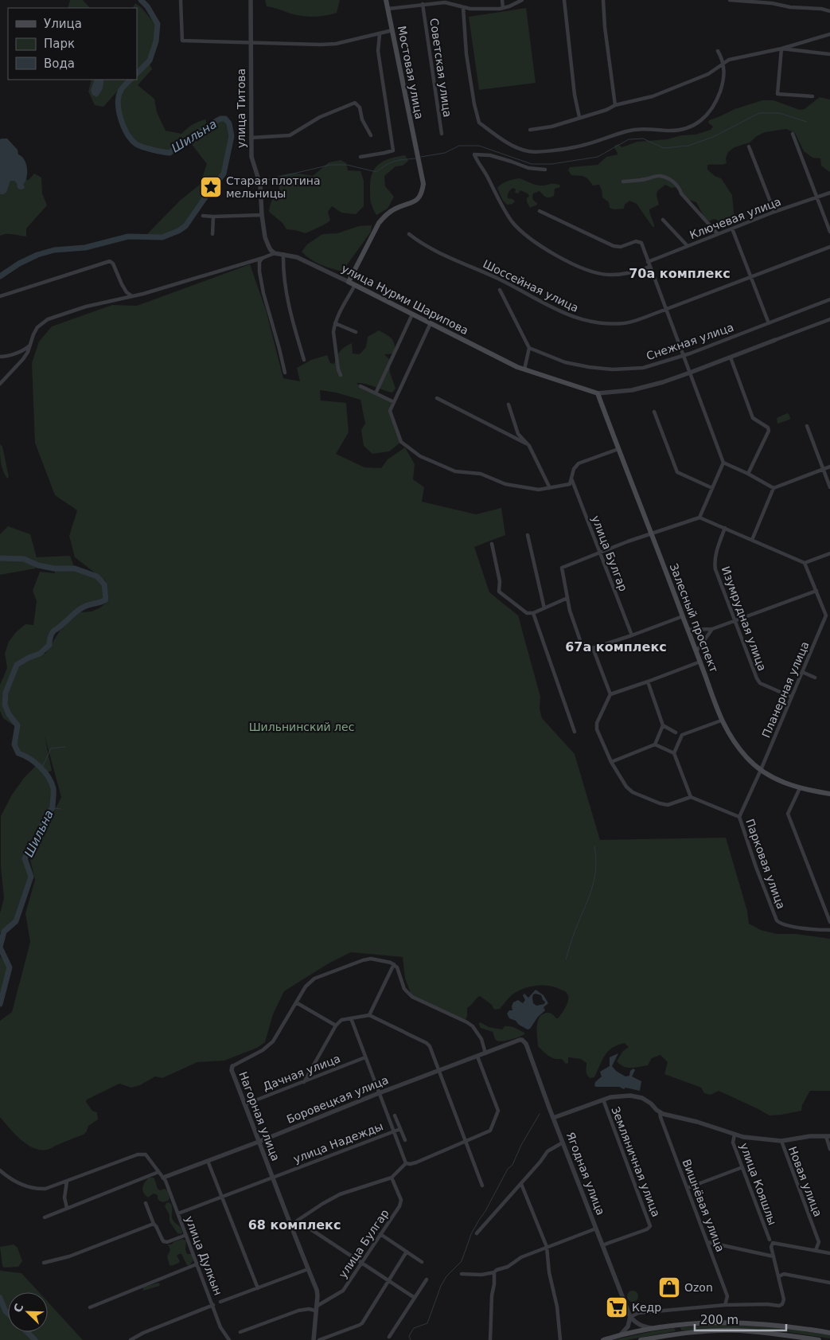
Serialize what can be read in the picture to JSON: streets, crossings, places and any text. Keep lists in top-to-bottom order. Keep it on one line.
{"streets":{"main road":["Мостовая улица","улица Нурми Шарипова","Залесный проспект"],"street":["Советская улица","улица Титова","Ключевая улица","Шоссейная улица","Снежная улица","улица Булгар","Изумрудная улица","Планерная улица","Парковая улица","Дачная улица","Боровецкая улица","Нагорная улица","улица Надежды","Земляничная улица","Ягодная улица","Новая улица","улица Кояшлы","Вишнёвая улица","улица Дулкын"]},"crossings":[["Советская улица","Мостовая улица"],["Мостовая улица","улица Нурми Шарипова"],["улица Титова","улица Нурми Шарипова"],["улица Нурми Шарипова","Залесный проспект"],["улица Булгар","Нагорная улица"],["Залесный проспект","Планерная улица"],["Залесный проспект","Парковая улица"],["Изумрудная улица","Планерная улица"],["Планерная улица","Парковая улица"],["Дачная улица","Нагорная улица"],["Боровецкая улица","Нагорная улица"],["Боровецкая улица","Ягодная улица"],["Боровецкая улица","улица Дулкын"],["Нагорная улица","улица Надежды"],["улица Надежды","улица Дулкын"],["Земляничная улица","Ягодная улица"]],"districts":["70а комплекс","67а комплекс","68 комплекс"],"water":["Шильна"],"parks":["Шильнинский лес"],"places":{"place":["Старая плотина мельницы"],"shop":["Ozon"],"supermarket":["Кедр"]},"legend":["Улица","Парк","Вода"],"scale_bar":"200 m","north":"top left"}
